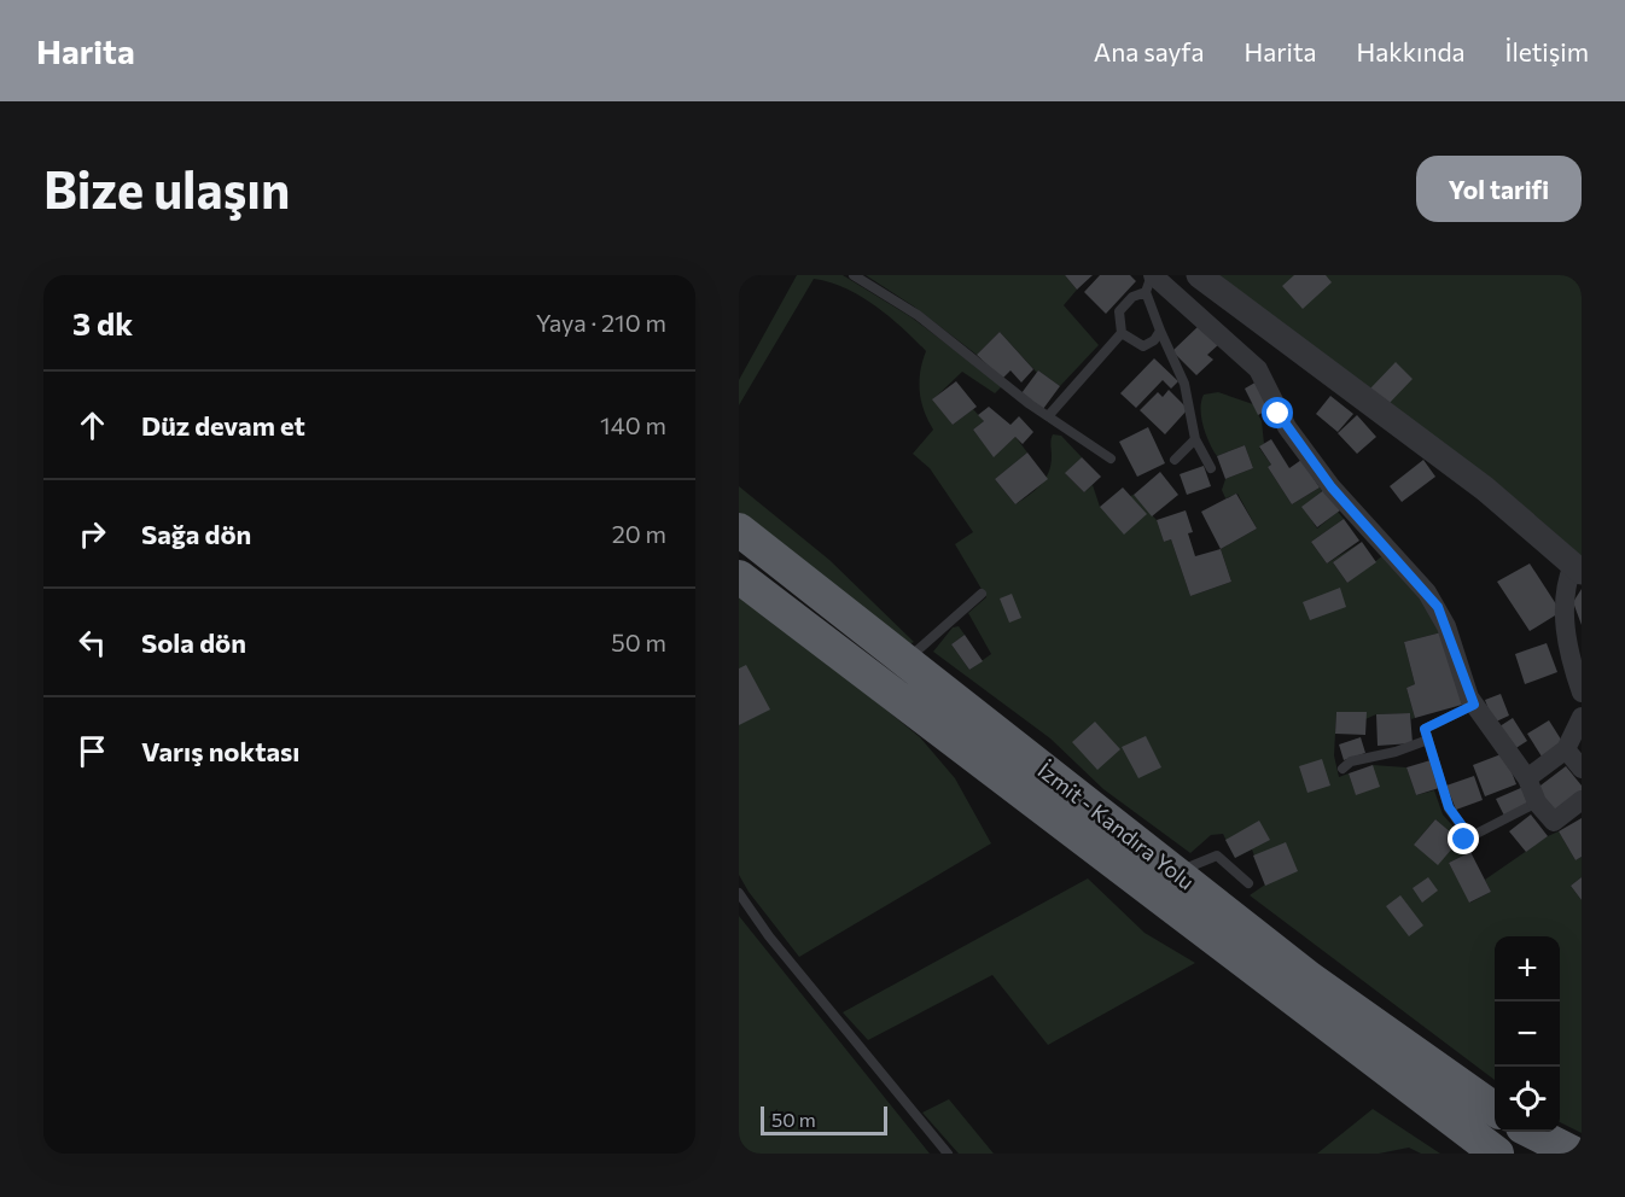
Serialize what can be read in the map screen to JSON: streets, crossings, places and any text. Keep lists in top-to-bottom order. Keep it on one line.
{"streets":{"highway":["İzmit - Kandıra Yolu"]},"scale_bar":"50 m","page":{"header":"Harita","nav":["Ana sayfa","Harita","Hakkında","İletişim"],"buttons":"Yol tarifi","title":"Bize ulaşın","heading":["3 dk","Yaya · 210 m"],"list":[["Düz devam et","140 m"],["Sağa dön","20 m"],["Sola dön","50 m"],"Varış noktası"],"map_buttons":["+","−"],"scale":"50 m"}}
